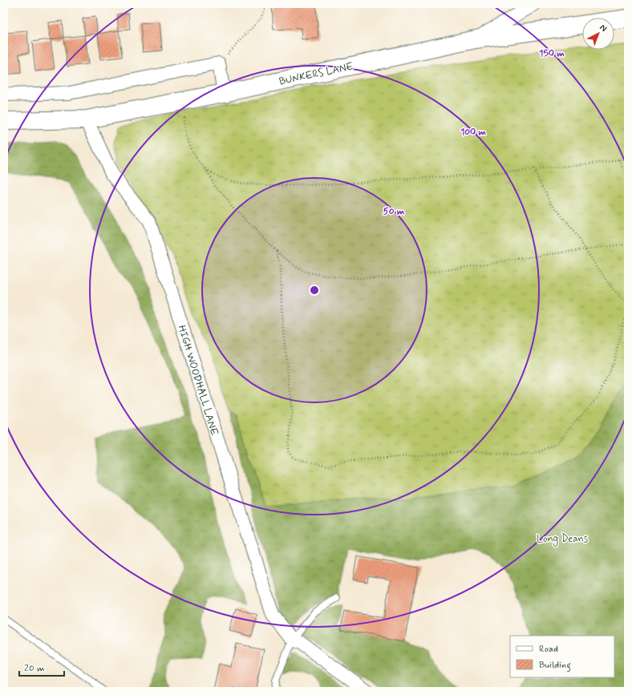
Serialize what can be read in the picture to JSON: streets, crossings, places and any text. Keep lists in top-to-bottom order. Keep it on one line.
{"streets":{"street":["BUNKERS LANE","HIGH WOODHALL LANE"]},"crossings":[["BUNKERS LANE","HIGH WOODHALL LANE"]],"parks":["Long Deans"],"legend":["Road","Building"],"scale_bar":"20 m","north":"top right","rings":["150 m","100 m","50 m"]}
